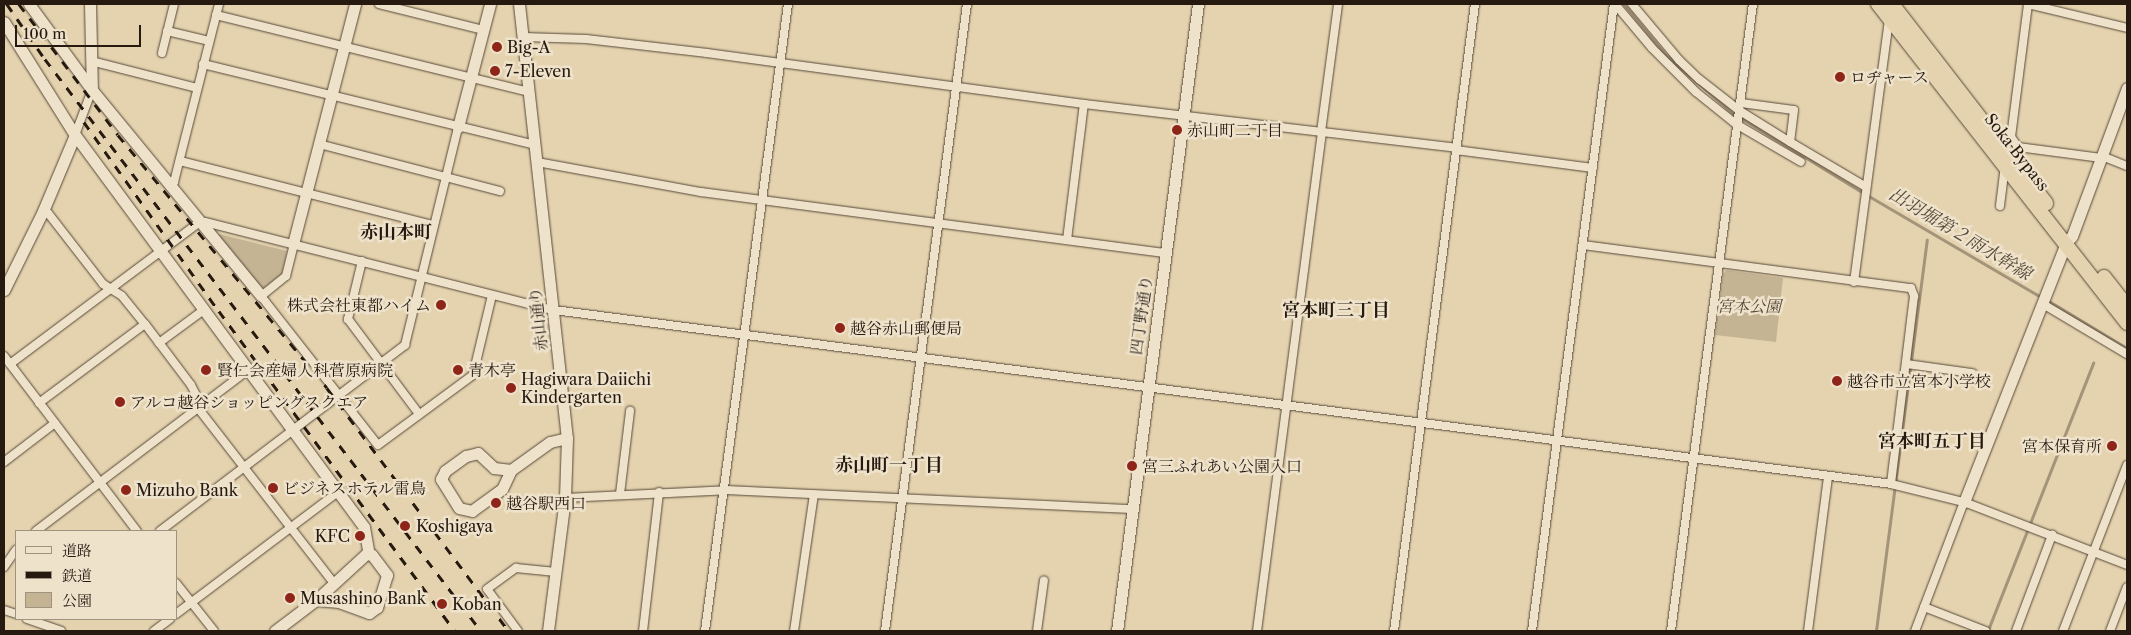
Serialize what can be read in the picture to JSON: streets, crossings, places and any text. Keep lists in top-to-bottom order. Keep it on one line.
{"streets":{"highway":["Soka Bypass"],"street":["四丁野通り","赤山通り"]},"districts":["赤山本町","宮本町三丁目","宮本町五丁目","赤山町一丁目"],"water":["出羽堀第２雨水幹線"],"parks":["宮本公園"],"places":["Big-A","7-Eleven","ロヂャース","赤山町二丁目","株式会社東都ハイム","越谷赤山郵便局","賢仁会産婦人科菅原病院","青木亭","越谷市立宮本小学校","Hagiwara Daiichi Kindergarten","アルコ越谷ショッピングスクエア","宮本保育所","宮三ふれあい公園入口","ビジネスホテル雷鳥","Mizuho Bank","越谷駅西口","Koshigaya","KFC","Musashino Bank","Koban"],"legend":["道路","鉄道","公園"],"scale_bar":"100 m"}
